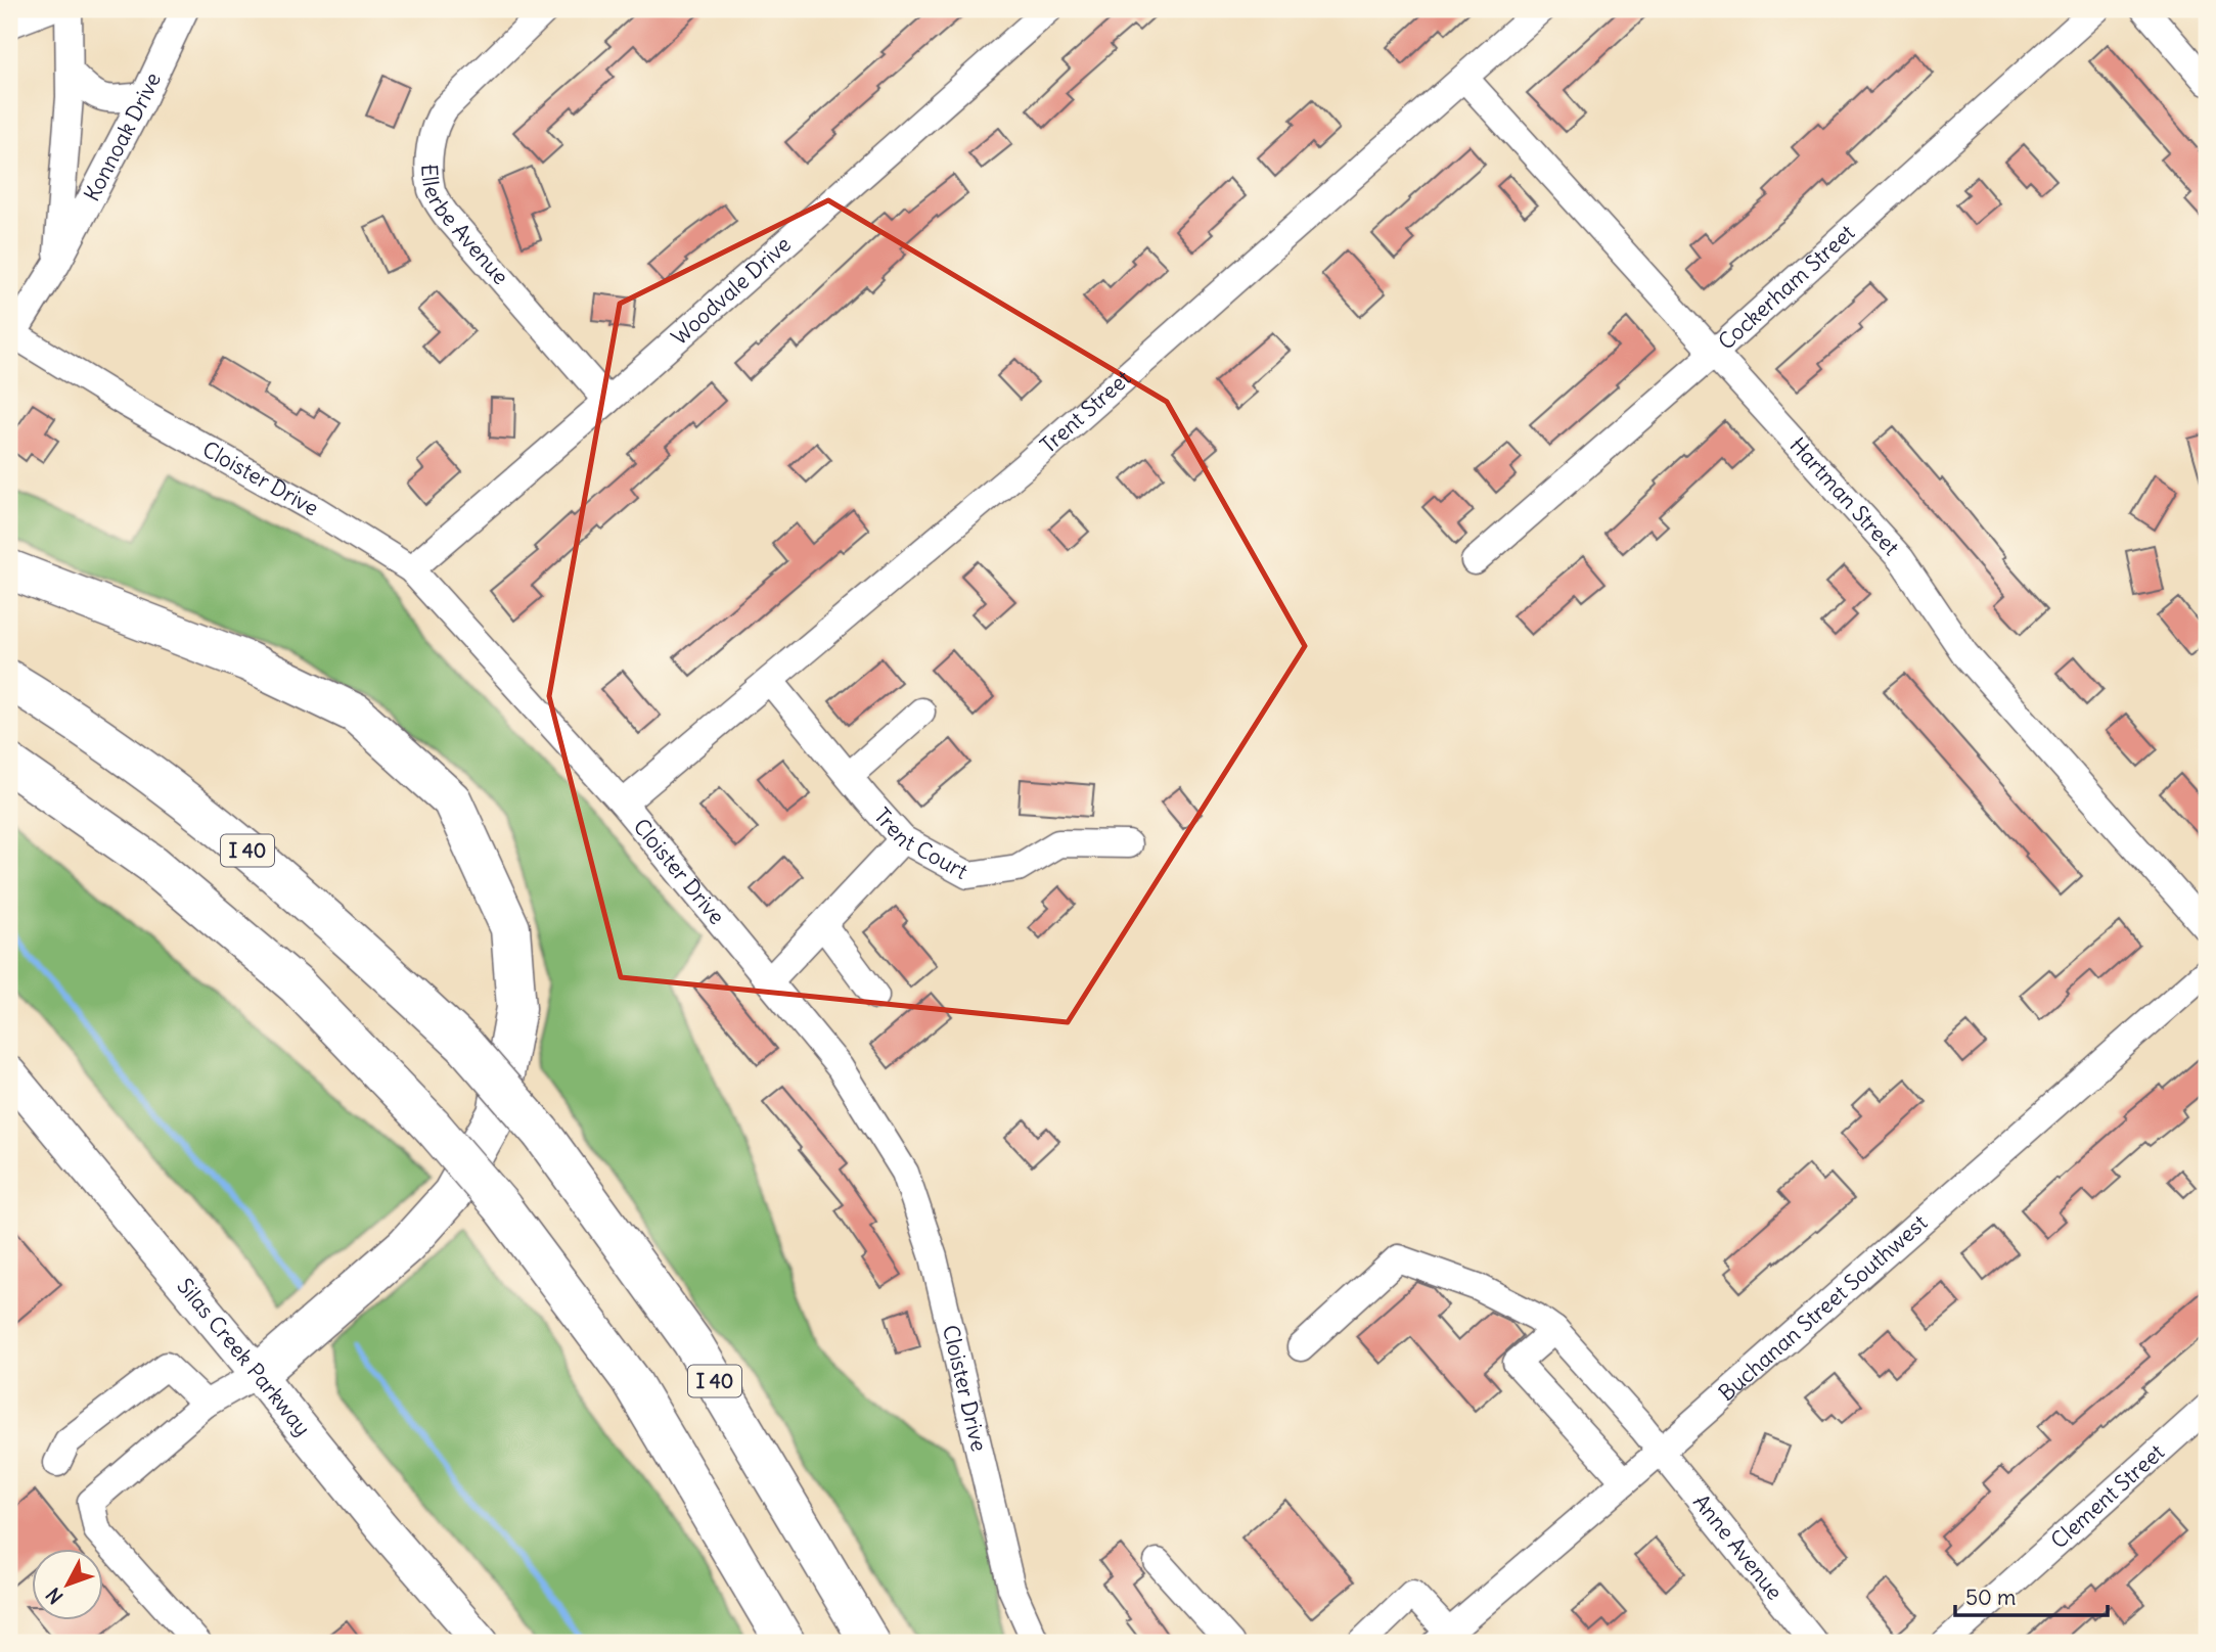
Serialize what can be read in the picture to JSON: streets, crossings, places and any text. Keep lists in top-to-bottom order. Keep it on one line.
{"streets":{"highway":["I 40"],"main road":["Silas Creek Parkway"],"street":["Konnoak Drive","Ellerbe Avenue","Cockerham Street","Woodvale Drive","Trent Street","Cloister Drive","Hartman Street","Trent Court","Buchanan Street Southwest","Clement Street","Anne Avenue"]},"crossings":[["Konnoak Drive","Cloister Drive"],["Ellerbe Avenue","Woodvale Drive"],["Cockerham Street","Hartman Street"],["Woodvale Drive","Cloister Drive"],["Trent Street","Cloister Drive"],["Trent Street","Hartman Street"],["Trent Street","Trent Court"],["Buchanan Street Southwest","Anne Avenue"]],"scale_bar":"50 m","north":"bottom left"}
